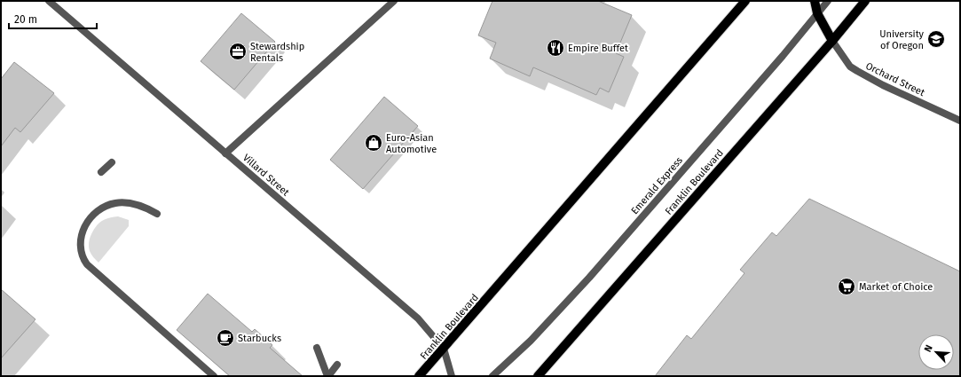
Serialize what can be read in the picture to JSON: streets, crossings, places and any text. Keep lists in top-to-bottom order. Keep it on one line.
{"streets":{"main road":["Franklin Boulevard"],"street":["Orchard Street","Villard Street","Emerald Express"]},"crossings":[["Orchard Street","Franklin Boulevard"],["Villard Street","Franklin Boulevard"]],"places":{"school or university":["University of Oregon"],"restaurant":["Empire Buffet"],"office":["Stewardship Rentals"],"shop":["Euro-Asian Automotive"],"supermarket":["Market of Choice"],"cafe":["Starbucks"]},"scale_bar":"20 m","north":"top left"}
